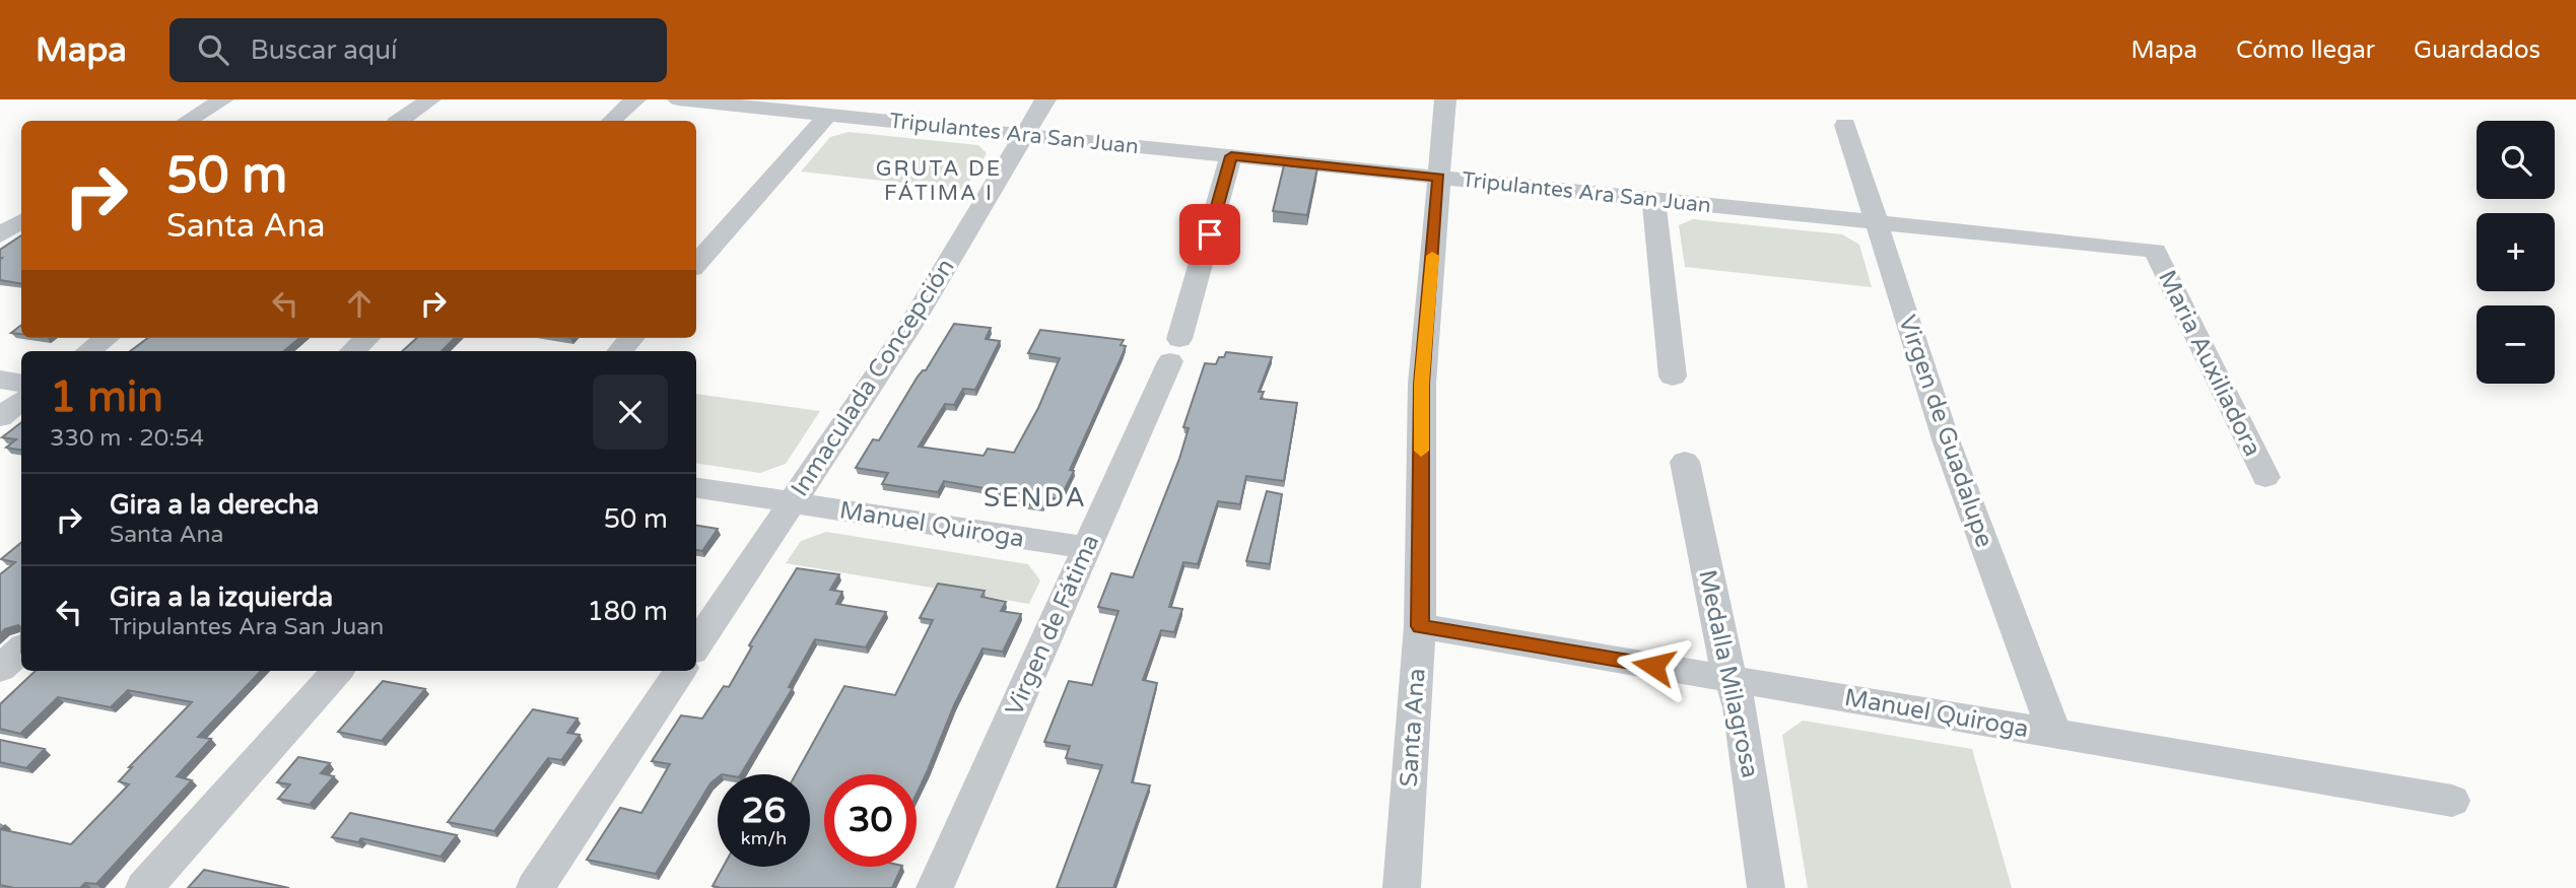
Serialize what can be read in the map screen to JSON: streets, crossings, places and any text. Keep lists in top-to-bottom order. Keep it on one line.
{"streets":{"street":["Tripulantes Ara San Juan","Maria Auxiliadora","Inmaculada Concepción","Virgen de Guadalupe","Manuel Quiroga","Virgen de Fátima","Medalla Milagrosa","Santa Ana"]},"crossings":[["Tripulantes Ara San Juan","Maria Auxiliadora"],["Tripulantes Ara San Juan","Inmaculada Concepción"],["Tripulantes Ara San Juan","Virgen de Guadalupe"],["Tripulantes Ara San Juan","Virgen de Fátima"],["Tripulantes Ara San Juan","Santa Ana"],["Inmaculada Concepción","Manuel Quiroga"],["Virgen de Guadalupe","Manuel Quiroga"],["Manuel Quiroga","Virgen de Fátima"],["Manuel Quiroga","Medalla Milagrosa"],["Manuel Quiroga","Santa Ana"]],"districts":["GRUTA DE FÁTIMA I","SENDA"],"page":{"header":"Mapa","search":"Buscar aquí","nav":["Mapa","Cómo llegar","Guardados"],"map_buttons":["+","−"],"turn":["50 m","Santa Ana"],"heading":["1 min","330 m · 20:54"],"list":[{"name":"Gira a la derecha","note":"Santa Ana","value":"50 m"},{"name":"Gira a la izquierda","note":"Tripulantes Ara San Juan","value":"180 m"}],"speed":"26 km/h","limit":"30"}}
